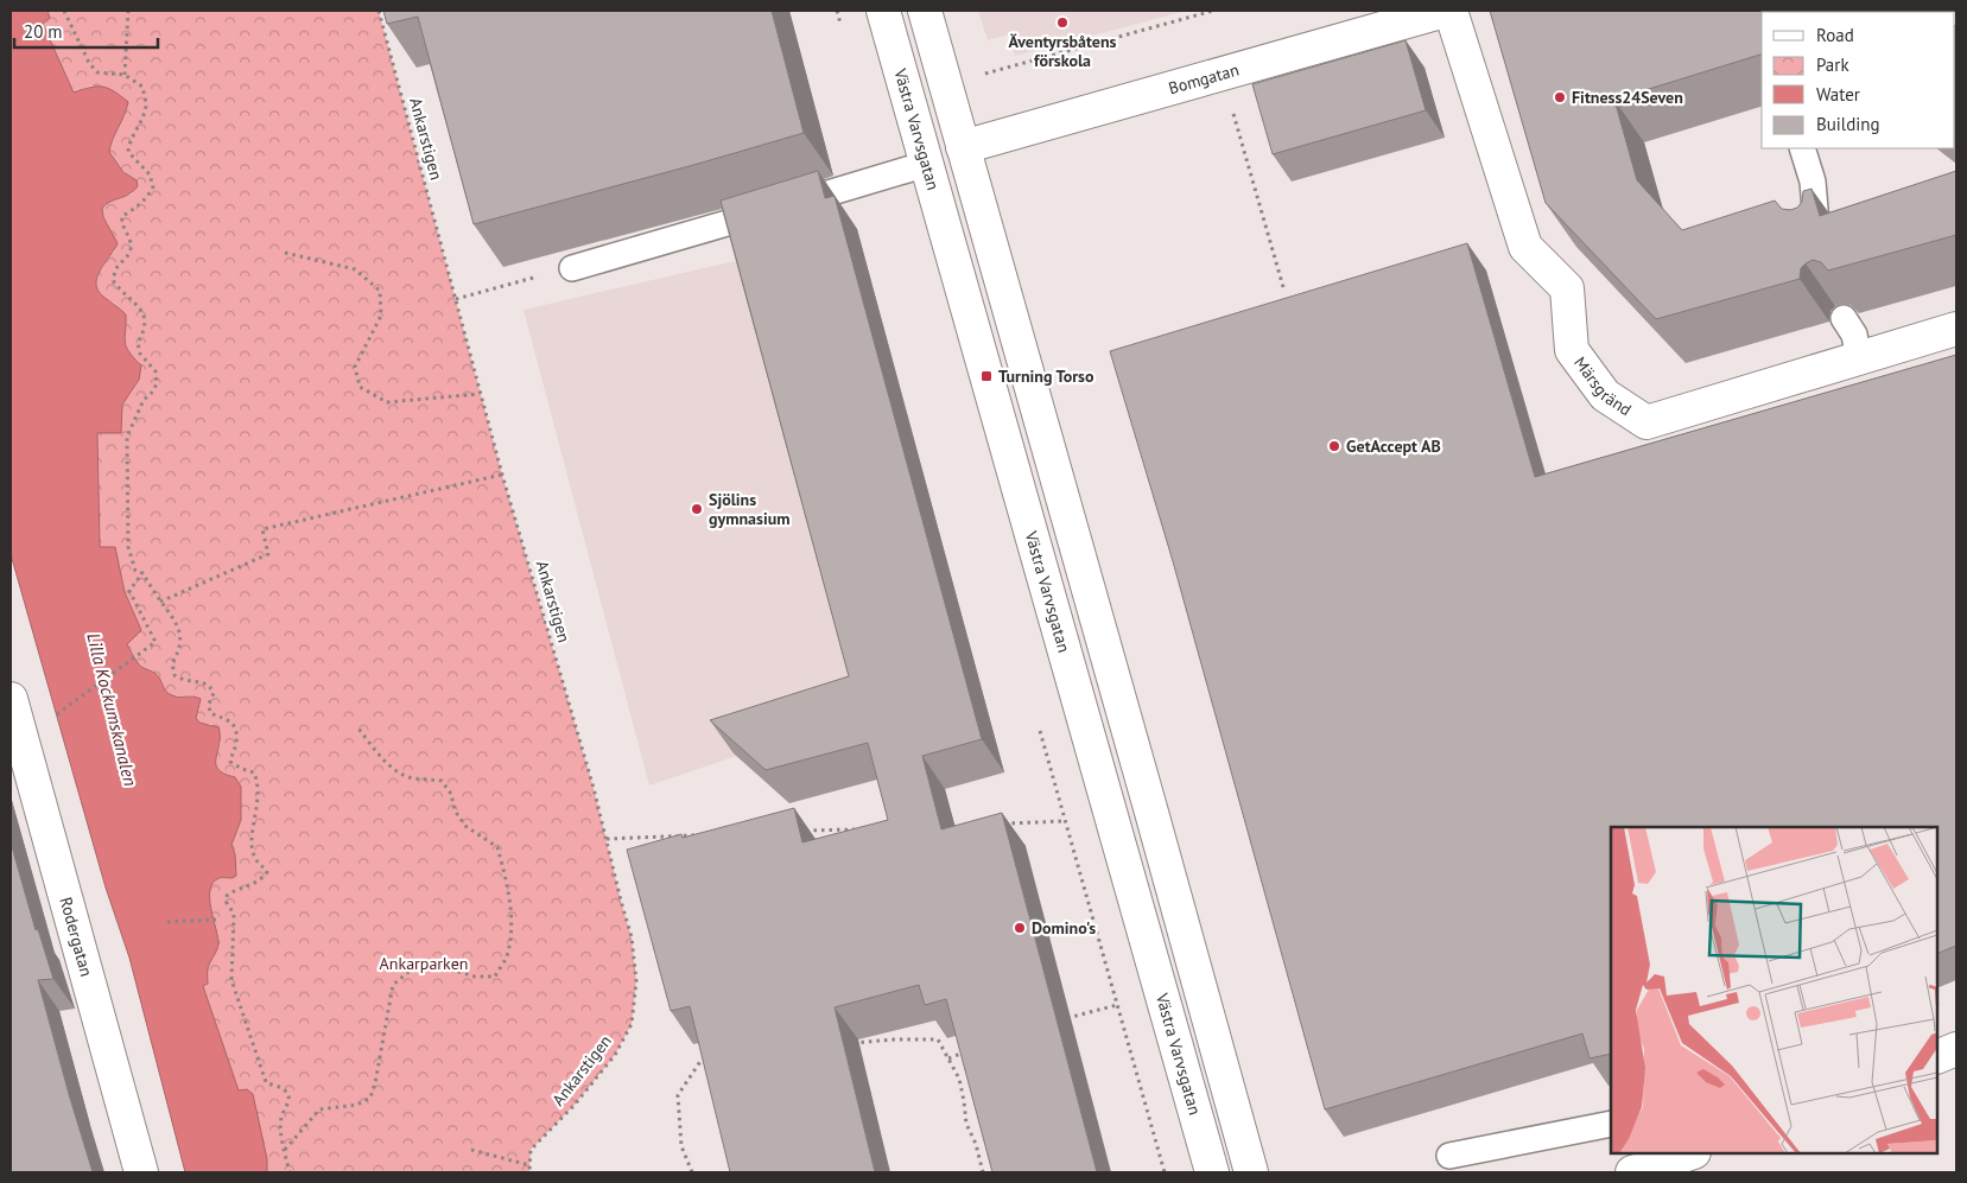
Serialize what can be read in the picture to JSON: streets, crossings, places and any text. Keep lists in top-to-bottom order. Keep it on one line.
{"streets":{"street":["Bomgatan","Västra Varvsgatan","Märsgränd","Rodergatan"],"path":["Ankarstigen"]},"water":["Lilla Kockumskanalen"],"parks":["Ankarparken"],"places":{"other":["Äventyrsbåtens förskola","Fitness24Seven","GetAccept AB","Sjölins gymnasium","Domino's"],"transit":["Turning Torso"]},"legend":["Road","Park","Water","Building"],"scale_bar":"20 m"}
